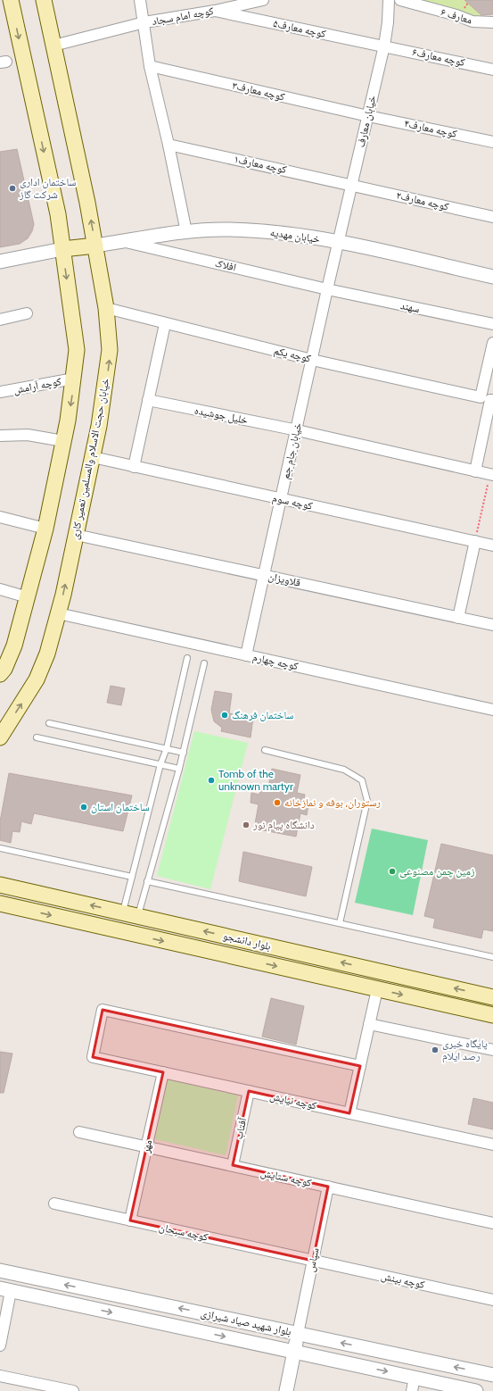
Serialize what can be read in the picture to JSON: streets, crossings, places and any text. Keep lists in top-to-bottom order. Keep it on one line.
{"streets":{"main road":["خیابان حجت الاسلام والمسلمین تعمیر کاری","بلوار دانشجو"],"street":["کوچه امام سجاد","معارف ۶","کوچه معارف۵","کوچه معارف۶","کوچه معارف۳","خیابان معارف","کوچه معارف۴","کوچه معارف۱","کوچه معارف۲","خیابان مهدیه","افلاک","سهند","کوچه یکم","کوچه آرامش","خلیل جوشیده","خیابان جام جم","کوچه سوم","قلاویزان","کوچه چهارم","كوچه نيايش","آفتاب","مهر","کوچه ستایش","کوچه سبحان","سپاس","کوچه بینش","بلوار شهید صیاد شیرازی"]},"crossings":[["کوچه امام سجاد","کوچه معارف۵"],["کوچه امام سجاد","خیابان حجت الاسلام والمسلمین تعمیر کاری"],["کوچه معارف۵","کوچه معارف۶"],["کوچه معارف۵","خیابان معارف"],["کوچه معارف۶","خیابان معارف"],["کوچه معارف۳","خیابان معارف"],["کوچه معارف۳","کوچه معارف۴"],["خیابان معارف","کوچه معارف۴"],["خیابان معارف","کوچه معارف۱"],["خیابان معارف","کوچه معارف۲"],["خیابان معارف","خیابان مهدیه"],["خیابان معارف","افلاک"],["خیابان معارف","سهند"],["خیابان معارف","خیابان جام جم"],["کوچه معارف۱","کوچه معارف۲"],["خیابان مهدیه","افلاک"],["خیابان مهدیه","خیابان حجت الاسلام والمسلمین تعمیر کاری"],["افلاک","سهند"],["افلاک","خیابان جام جم"],["سهند","خیابان جام جم"],["کوچه یکم","خیابان جام جم"],["کوچه یکم","خیابان حجت الاسلام والمسلمین تعمیر کاری"],["خلیل جوشیده","خیابان جام جم"],["خیابان جام جم","کوچه سوم"],["خیابان جام جم","قلاویزان"],["خیابان جام جم","کوچه چهارم"],["خیابان حجت الاسلام والمسلمین تعمیر کاری","کوچه سوم"],["خیابان حجت الاسلام والمسلمین تعمیر کاری","قلاویزان"],["خیابان حجت الاسلام والمسلمین تعمیر کاری","کوچه چهارم"],["كوچه نيايش","آفتاب"],["كوچه نيايش","مهر"],["آفتاب","کوچه ستایش"],["مهر","کوچه ستایش"],["مهر","کوچه سبحان"],["کوچه ستایش","سپاس"],["کوچه سبحان","سپاس"],["کوچه سبحان","کوچه بینش"],["سپاس","کوچه بینش"],["سپاس","بلوار شهید صیاد شیرازی"]],"places":["ساختمان اداری شرکت گاز","ساختمان فرهنگ","Tomb of the unknown martyr","رستوران، بوفه و نمازخانه","ساختمان استان","دانشگاه پیام نور","زمین چمن مصنوعی","پایگاه خبری رصد ایلام"]}
